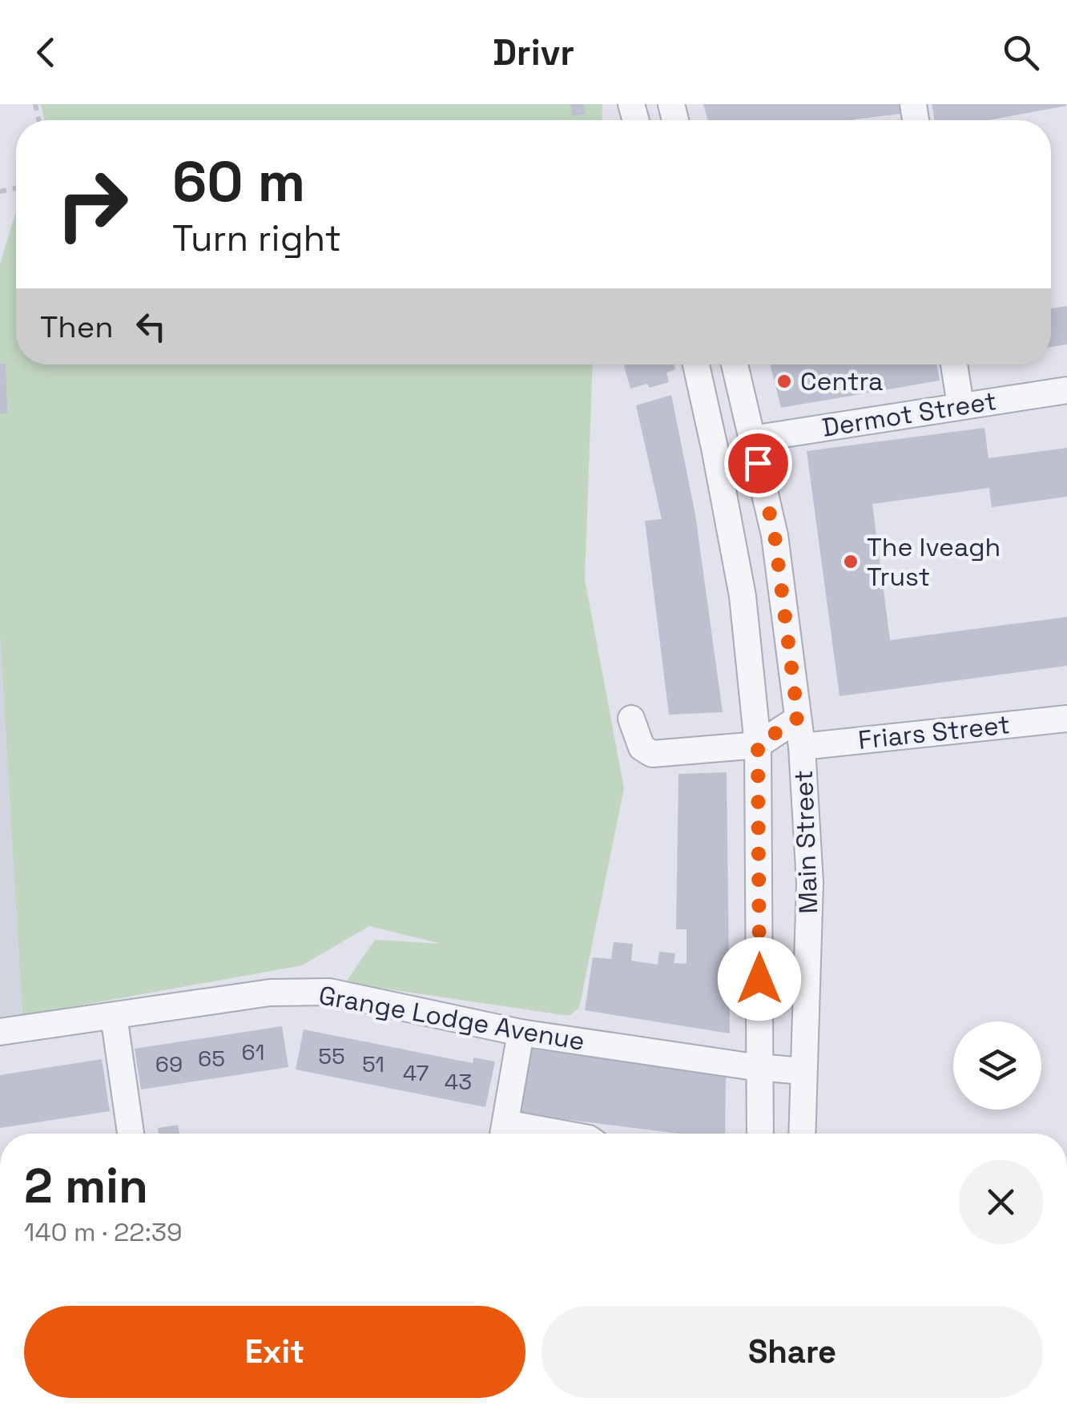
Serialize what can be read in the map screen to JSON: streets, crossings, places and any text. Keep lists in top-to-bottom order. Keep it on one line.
{"streets":{"street":["Dermot Street","Friars Street","Main Street","Grange Lodge Avenue"]},"crossings":[["Dermot Street","Main Street"],["Friars Street","Main Street"],["Main Street","Grange Lodge Avenue"]],"places":["Centra","The Iveagh Trust"],"house_numbers":["61","55","65","69","51","47","43"],"page":{"header":"Drivr","turn":["60 m","Turn right"],"then":"Then","heading":["2 min","140 m · 22:39"],"buttons":["Exit","Share"]}}
